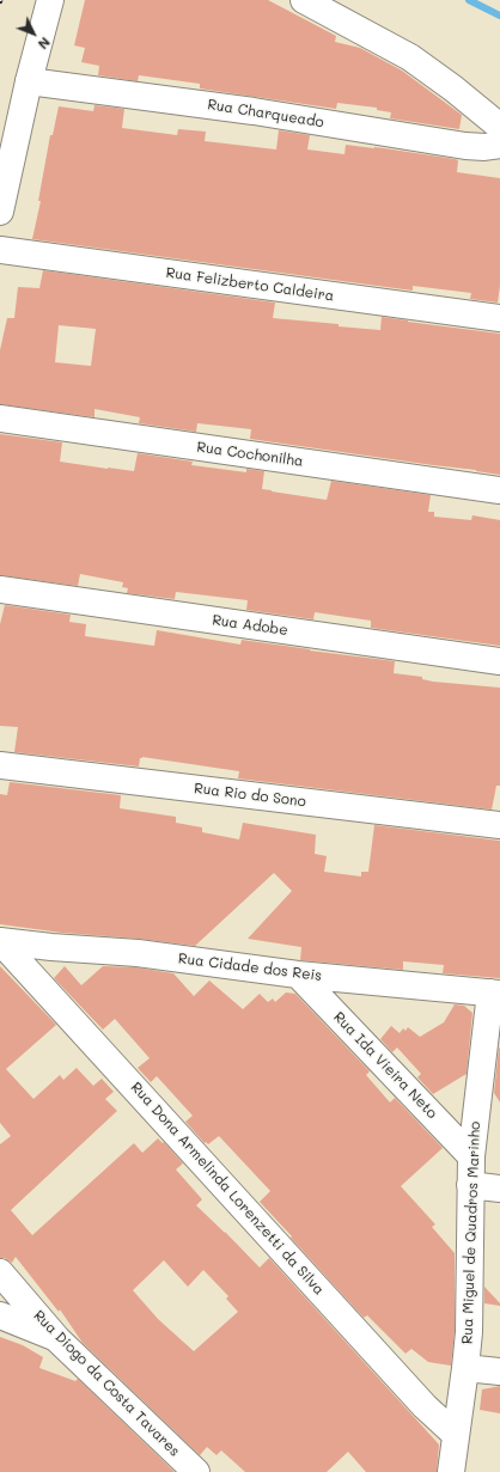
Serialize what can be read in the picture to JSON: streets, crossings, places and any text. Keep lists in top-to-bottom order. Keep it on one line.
{"streets":{"street":["Rua Charqueado","Rua Felizberto Caldeira","Rua Cochonilha","Rua Adobe","Rua Rio do Sono","Rua Cidade dos Reis","Rua Ida Vieira Neto","Rua Dona Armelinda Lorenzetti da Silva","Rua Miguel de Quadros Marinho","Rua Diogo da Costa Tavares"]},"crossings":[["Rua Cidade dos Reis","Rua Ida Vieira Neto"],["Rua Cidade dos Reis","Rua Dona Armelinda Lorenzetti da Silva"],["Rua Cidade dos Reis","Rua Miguel de Quadros Marinho"],["Rua Ida Vieira Neto","Rua Miguel de Quadros Marinho"],["Rua Dona Armelinda Lorenzetti da Silva","Rua Miguel de Quadros Marinho"]],"north":"bottom right"}
